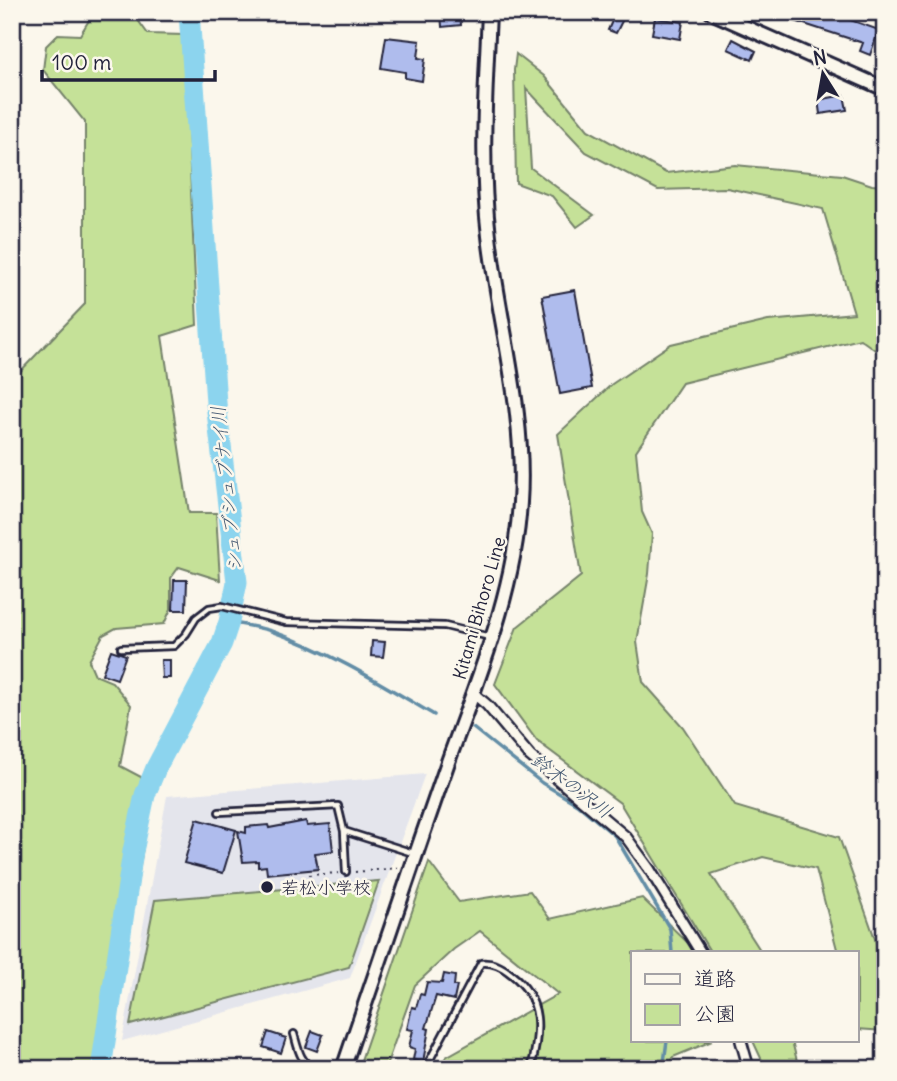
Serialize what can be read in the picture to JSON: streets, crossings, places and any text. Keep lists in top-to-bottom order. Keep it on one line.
{"streets":{"main road":["Kitami Bihoro Line"]},"water":["シュブシュブナイ川","鈴木の沢川"],"places":["若松小学校"],"legend":["道路","公園"],"scale_bar":"100 m","north":"top"}
